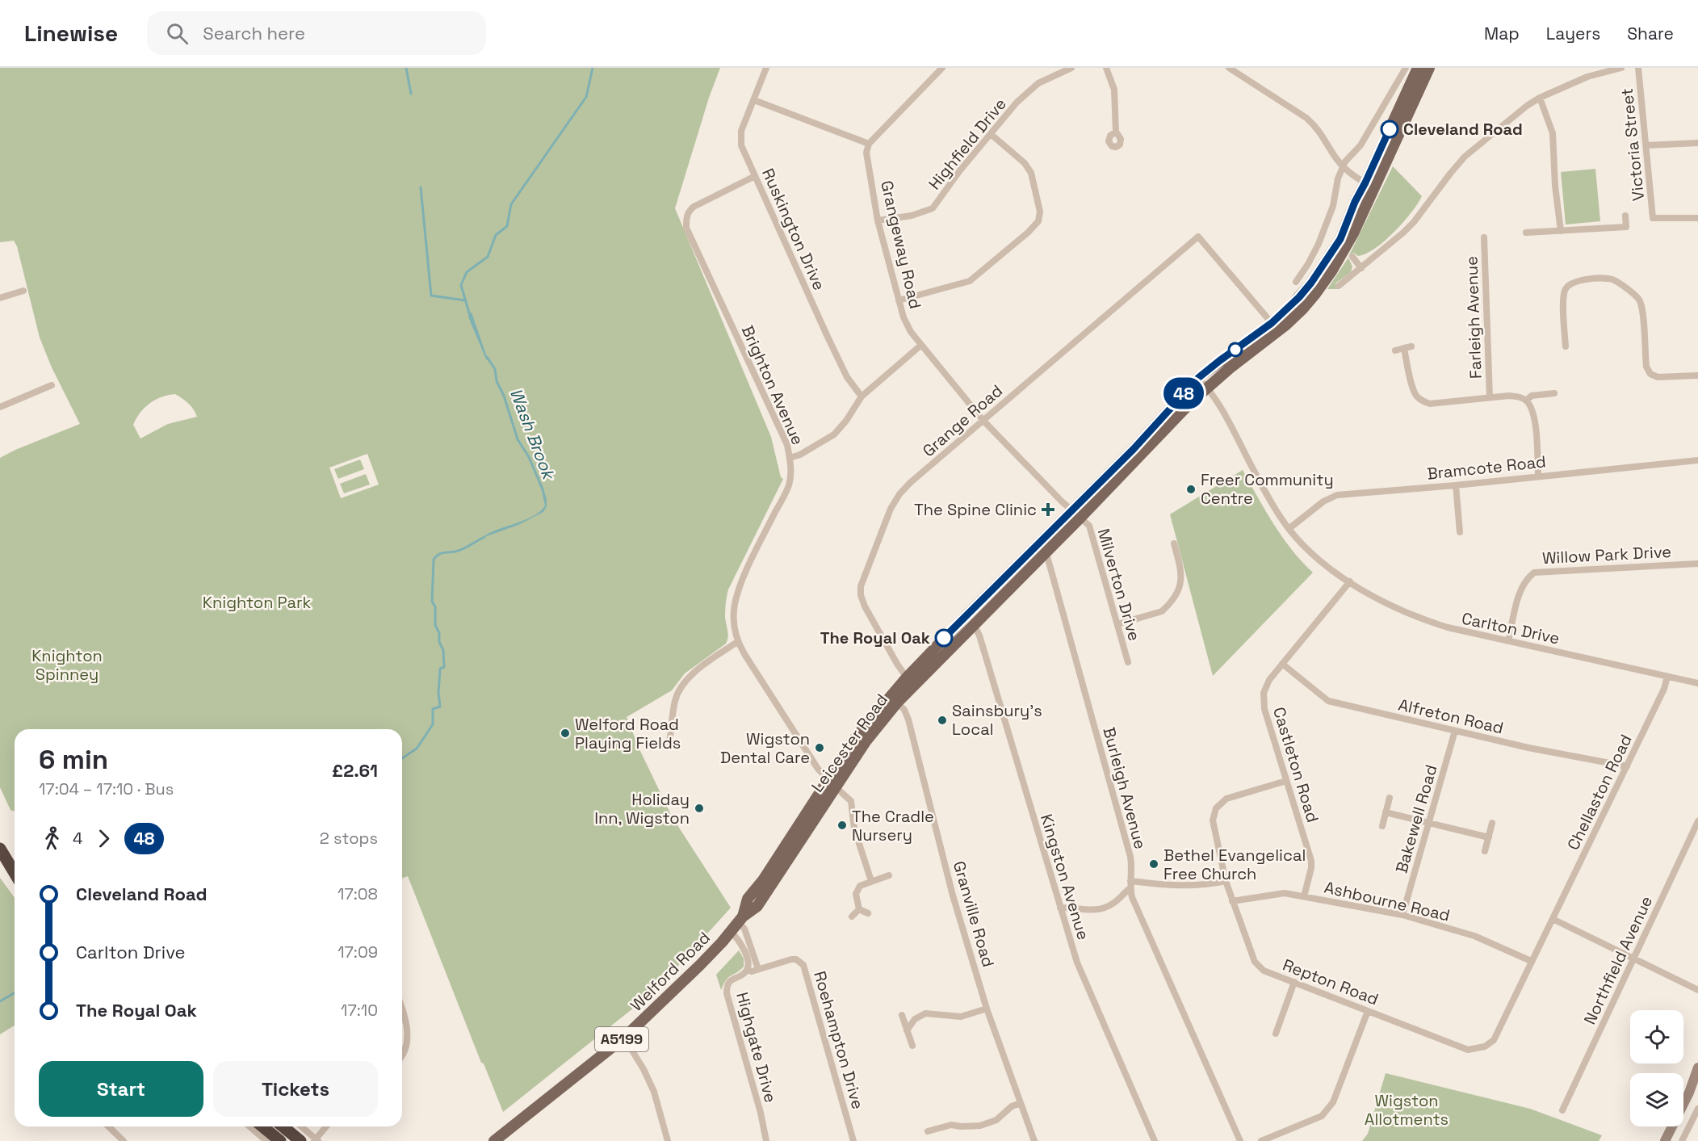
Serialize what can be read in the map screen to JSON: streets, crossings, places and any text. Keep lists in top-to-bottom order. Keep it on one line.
{"streets":{"main road":["Leicester Road","Welford Road","A5199"],"street":["Highfield Drive","Victoria Street","Ruskington Drive","Grangeway Road","Farleigh Avenue","Brighton Avenue","Grange Road","Bramcote Road","Willow Park Drive","Milverton Drive","Carlton Drive","Alfreton Road","Castleton Road","Burleigh Avenue","Chellaston Road","Bakewell Road","Kingston Avenue","Ashbourne Road","Granville Road","Northfield Avenue","Repton Road","Roehampton Drive","Highgate Drive"]},"crossings":[["Highfield Drive","Grangeway Road"],["Ruskington Drive","Brighton Avenue"],["Grangeway Road","Grange Road"],["Grangeway Road","Milverton Drive"],["Grangeway Road","Leicester Road"],["Brighton Avenue","Leicester Road"],["Grange Road","Leicester Road"],["Bramcote Road","Carlton Drive"],["Willow Park Drive","Carlton Drive"],["Milverton Drive","Leicester Road"],["Carlton Drive","Leicester Road"],["Carlton Drive","Castleton Road"],["Carlton Drive","Chellaston Road"],["Alfreton Road","Castleton Road"],["Alfreton Road","Chellaston Road"],["Alfreton Road","Bakewell Road"],["Leicester Road","Burleigh Avenue"],["Leicester Road","Kingston Avenue"],["Leicester Road","Granville Road"],["Leicester Road","Welford Road"],["Leicester Road","A5199"],["Leicester Road","Highgate Drive"],["Castleton Road","Ashbourne Road"],["Castleton Road","Repton Road"],["Chellaston Road","Repton Road"],["Bakewell Road","Ashbourne Road"],["Ashbourne Road","Repton Road"],["Welford Road","Highgate Drive"],["Roehampton Drive","Highgate Drive"]],"water":["Wash Brook"],"parks":["Knighton Park","Knighton Spinney","Wigston Allotments"],"places":{"other":["Cleveland Road","Freer Community Centre","The Royal Oak","Sainsbury's Local","Welford Road Playing Fields","Wigston Dental Care","Holiday Inn, Wigston","The Cradle Nursery","Bethel Evangelical Free Church"],"health":["The Spine Clinic"]},"lines":["bus line 48"],"page":{"header":"Linewise","search":"Search here","nav":["Map","Layers","Share"],"on_map":"48","heading":["6 min","17:04 – 17:10 · Bus","£2.61"],"legs":["4","48","2 stops"],"list":[{"name":"Cleveland Road","value":"17:08"},{"name":"Carlton Drive","value":"17:09"},{"name":"The Royal Oak","value":"17:10"}],"buttons":["Start","Tickets"]}}
